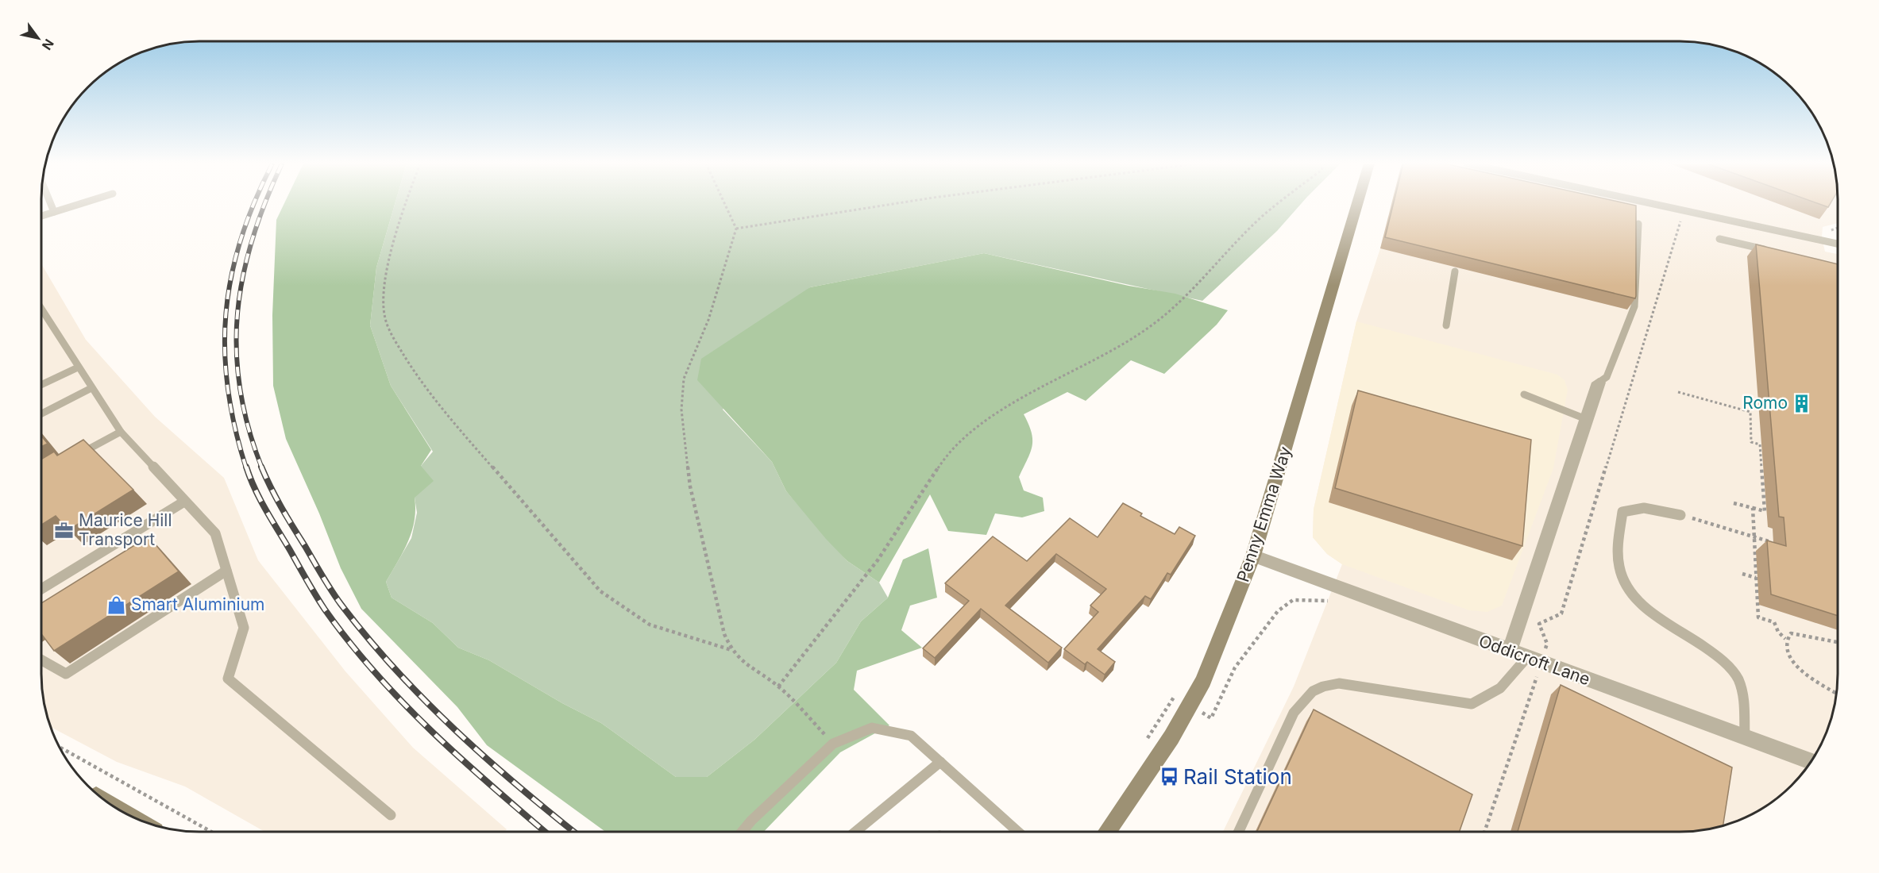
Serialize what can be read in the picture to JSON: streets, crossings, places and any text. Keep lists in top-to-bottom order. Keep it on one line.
{"streets":{"main road":["Penny Emma Way"],"street":["Oddicroft Lane"]},"crossings":[["Penny Emma Way","Oddicroft Lane"]],"places":{"building":["Romo"],"office":["Maurice Hill Transport"],"shop":["Smart Aluminium"],"bus stop":["Rail Station"]},"north":"bottom right"}
